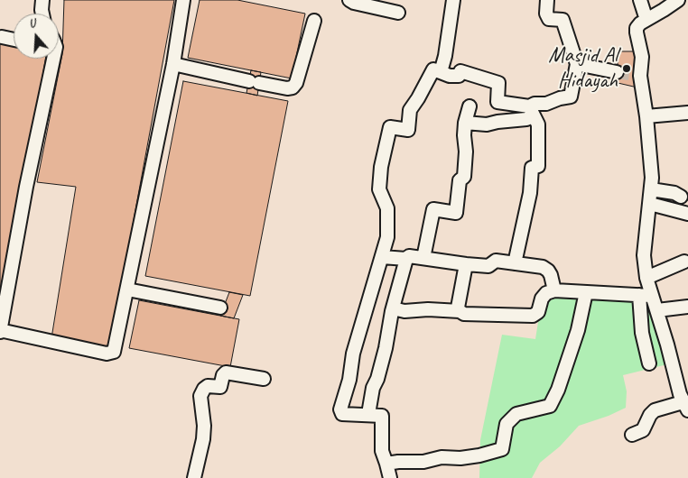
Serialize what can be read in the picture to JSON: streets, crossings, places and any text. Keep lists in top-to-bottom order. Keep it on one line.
{"places":["Masjid Al Hidayah"],"north":"top"}
